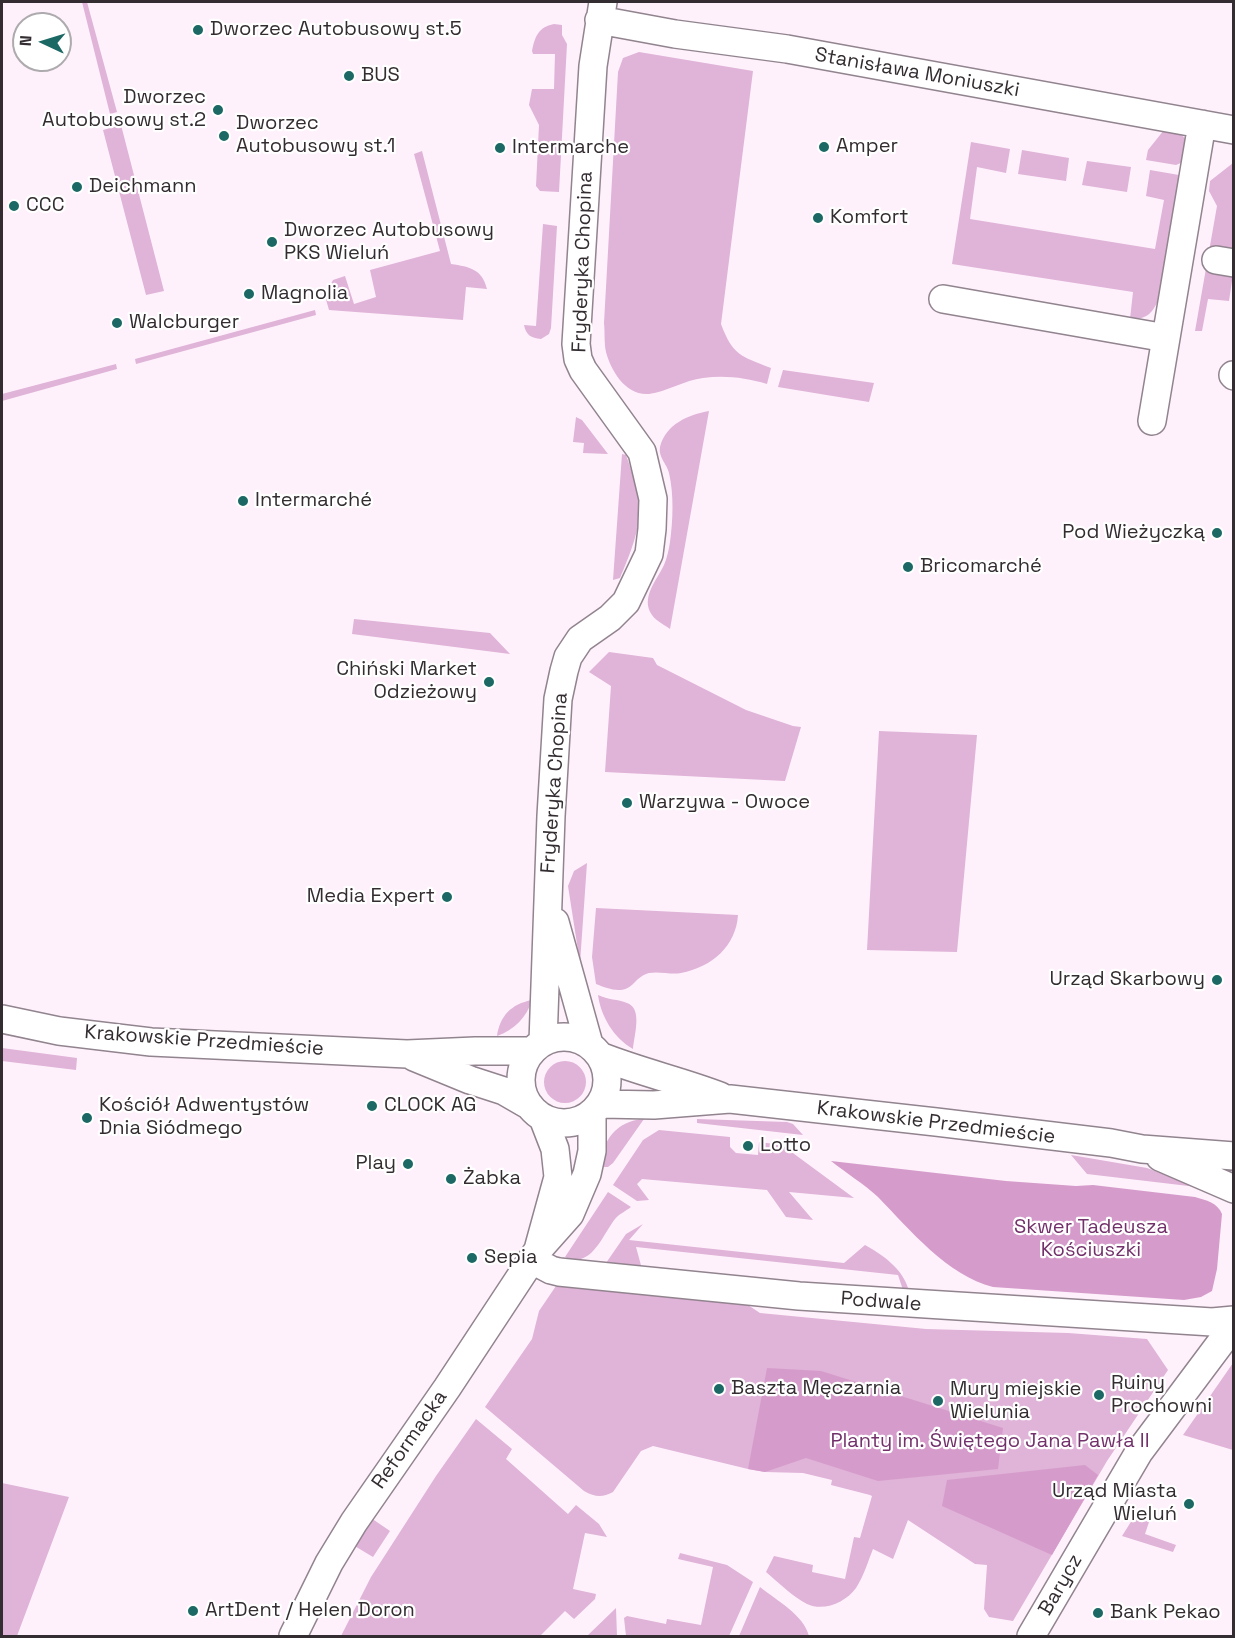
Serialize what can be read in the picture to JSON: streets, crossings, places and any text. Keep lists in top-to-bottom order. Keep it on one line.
{"streets":{"street":["Stanisława Moniuszki","Fryderyka Chopina","Krakowskie Przedmieście","Podwale","Reformacka","Barycz"]},"crossings":[["Stanisława Moniuszki","Fryderyka Chopina"],["Fryderyka Chopina","Krakowskie Przedmieście"],["Fryderyka Chopina","Reformacka"],["Krakowskie Przedmieście","Reformacka"],["Podwale","Reformacka"]],"parks":["Skwer Tadeusza Kościuszki","Planty im. Świętego Jana Pawła II"],"places":["Dworzec Autobusowy st.5","BUS","Dworzec Autobusowy st.2","Dworzec Autobusowy st.1","Amper","Intermarche","Deichmann","CCC","Komfort","Dworzec Autobusowy PKS Wieluń","Magnolia","Walcburger","Intermarché","Pod Wieżyczką","Bricomarché","Chiński Market Odzieżowy","Warzywa - Owoce","Media Expert","Urząd Skarbowy","CLOCK AG","Kościół Adwentystów Dnia Siódmego","Lotto","Play","Żabka","Sepia","Baszta Męczarnia","Ruiny Prochowni","Mury miejskie Wielunia","Urząd Miasta Wieluń","ArtDent / Helen Doron","Bank Pekao"],"north":"left"}
